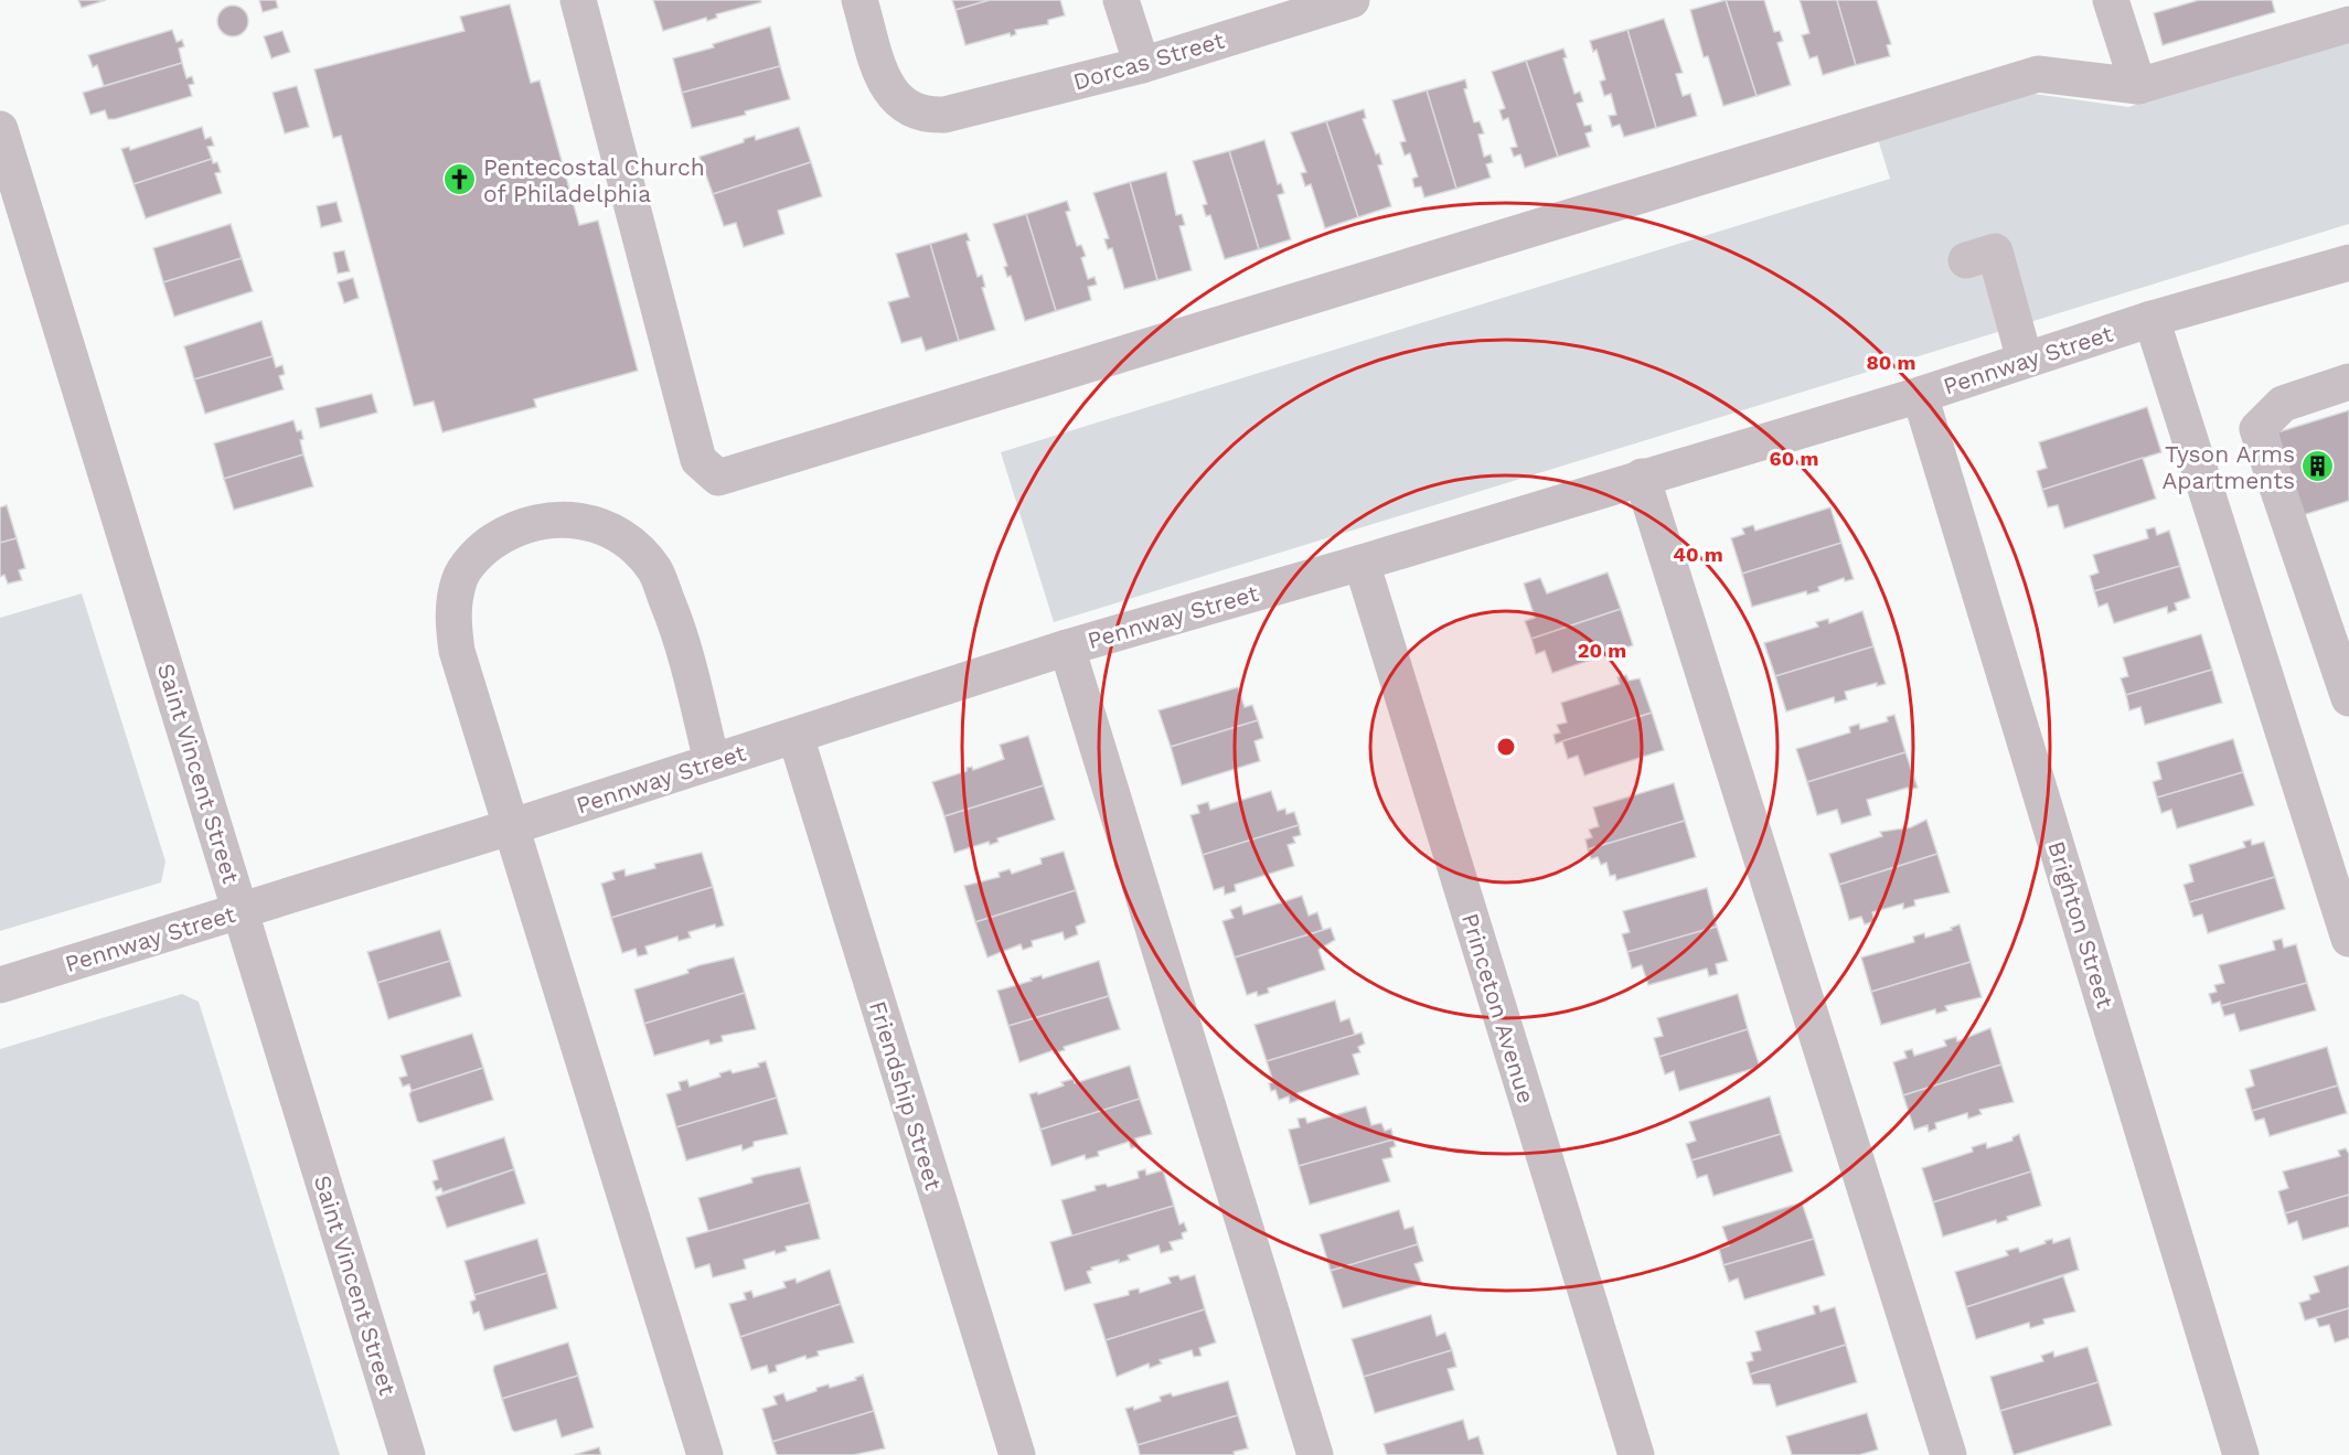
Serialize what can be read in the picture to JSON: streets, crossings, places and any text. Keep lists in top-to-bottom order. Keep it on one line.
{"streets":{"street":["Dorcas Street","Pennway Street","Saint Vincent Street","Brighton Street","Princeton Avenue","Friendship Street"]},"crossings":[["Pennway Street","Saint Vincent Street"],["Pennway Street","Brighton Street"],["Pennway Street","Princeton Avenue"],["Pennway Street","Friendship Street"]],"places":{"church":["Pentecostal Church of Philadelphia"],"building":["Tyson Arms Apartments"]},"rings":["80 m","60 m","40 m","20 m"]}
